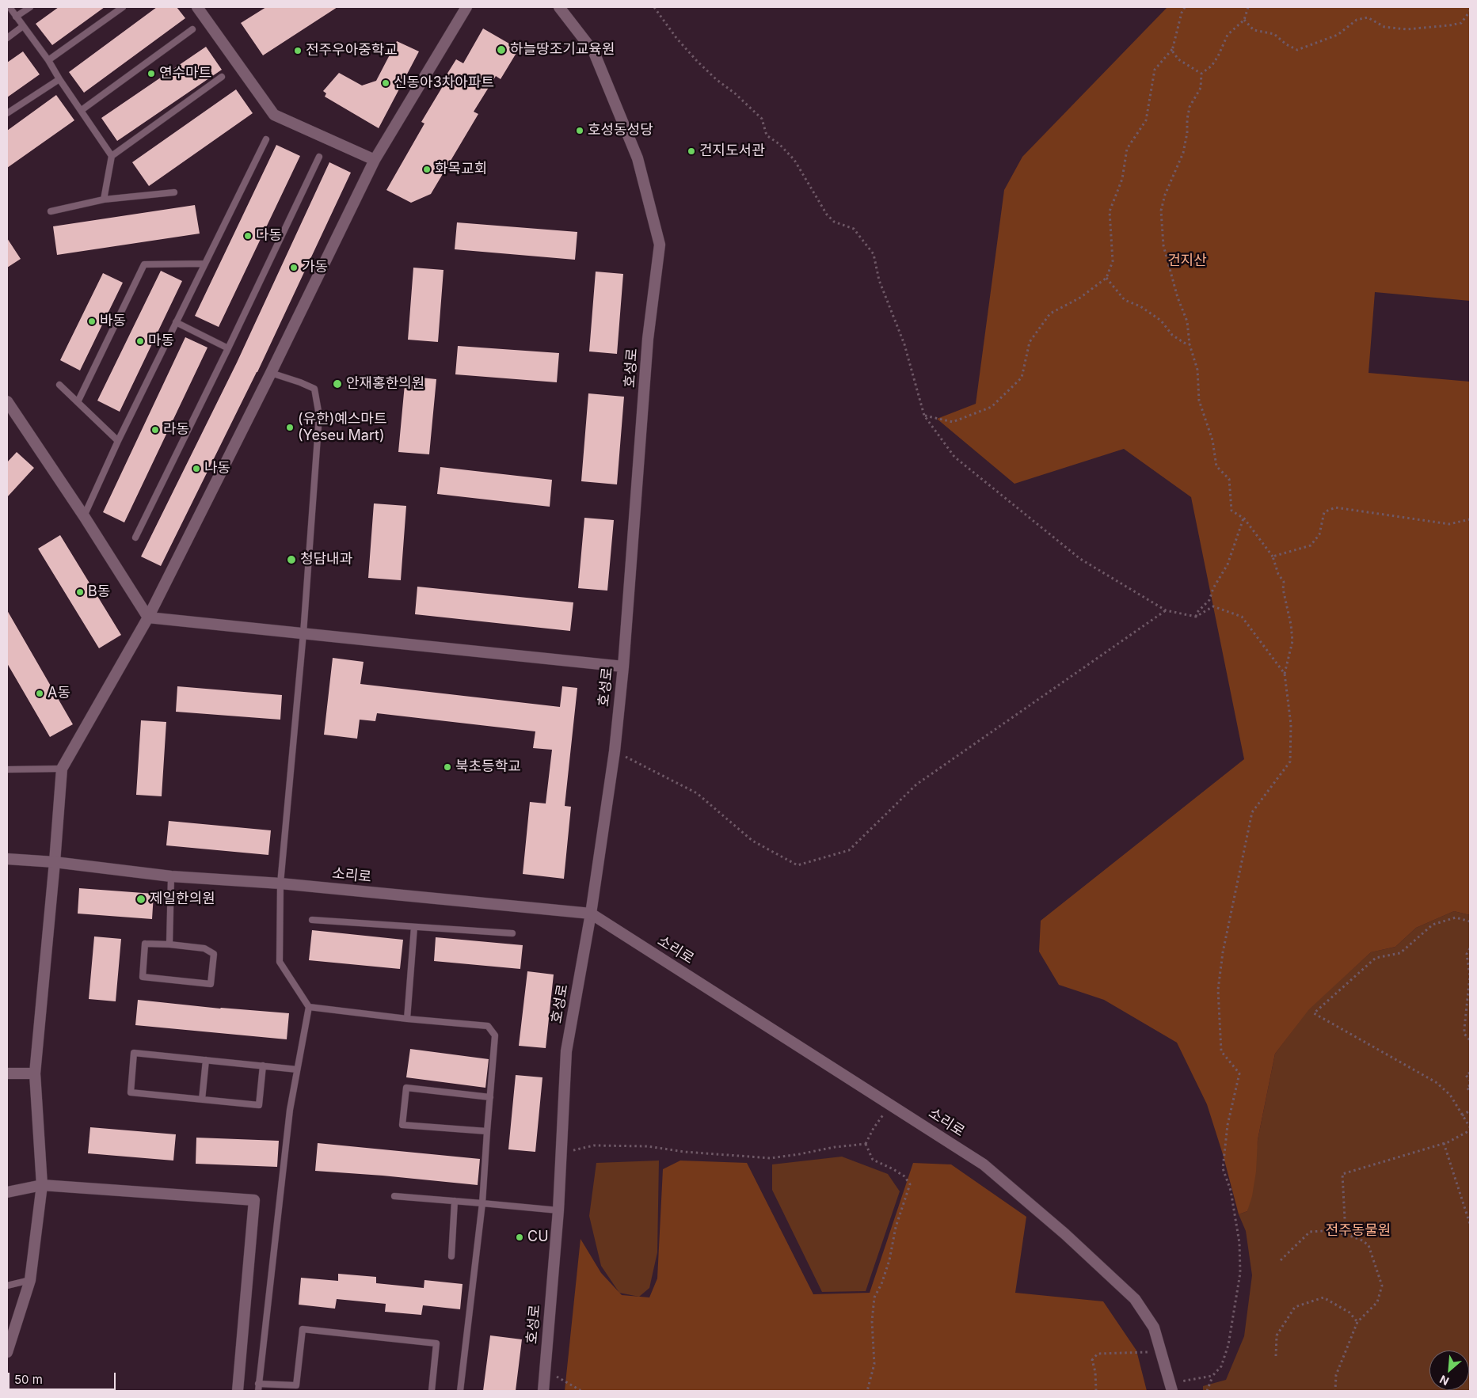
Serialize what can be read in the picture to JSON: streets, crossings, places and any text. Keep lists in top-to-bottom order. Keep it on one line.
{"streets":{"street":["호성로","소리로"]},"crossings":[["호성로","소리로"]],"parks":["건지산","전주동물원"],"places":["하늘땅조기교육원","전주우아중학교","연수마트","신동아3차아파트","호성동성당","건지도서관","화목교회","다동","가동","바동","마동","안재홍한의원","(유한)예스마트 (Yeseu Mart)","라동","나동","청담내과","B동","A동","북초등학교","제일한의원","CU"],"scale_bar":"50 m","north":"bottom left"}
